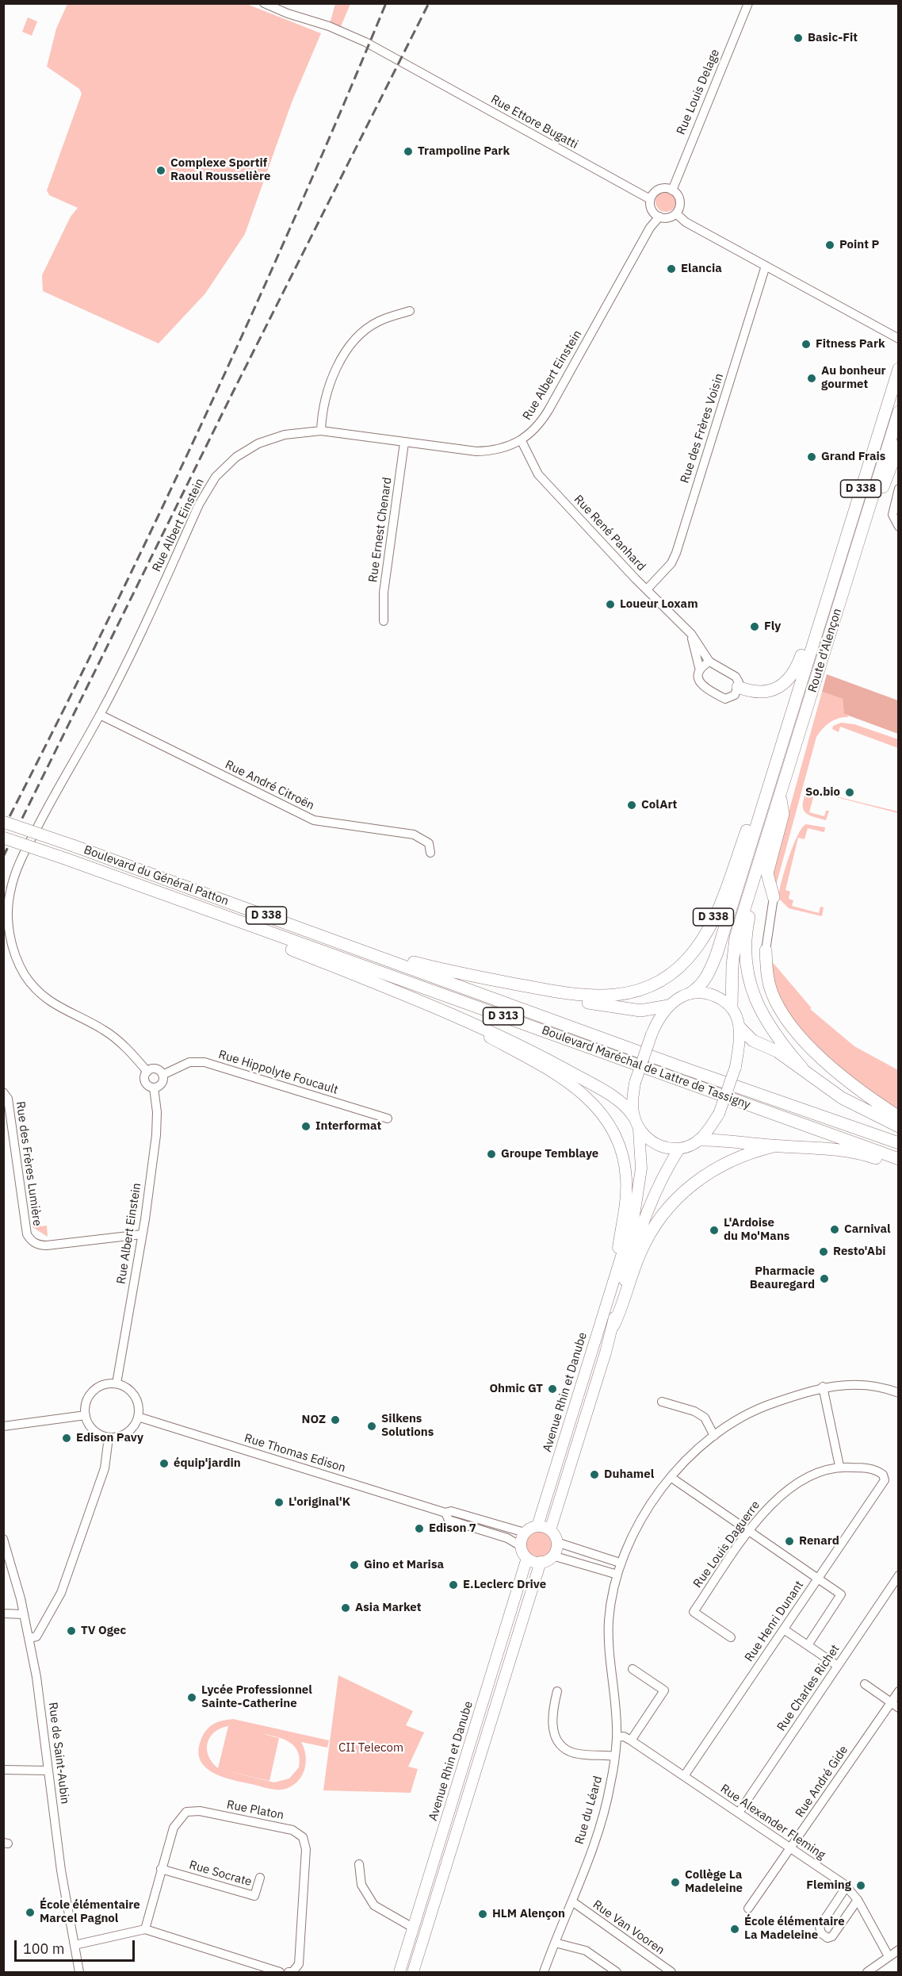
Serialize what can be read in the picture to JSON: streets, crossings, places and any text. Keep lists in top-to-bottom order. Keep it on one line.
{"streets":{"highway":["D 338","Route d'Alençon","Boulevard du Général Patton","D 313","Boulevard Maréchal de Lattre de Tassigny"],"main road":["Avenue Rhin et Danube"],"street":["Rue Louis Delage","Rue Ettore Bugatti","Rue Albert Einstein","Rue des Frères Voisin","Rue Ernest Chenard","Rue René Panhard","Rue André Citroën","Rue Hippolyte Foucault","Rue des Frères Lumière","Rue Thomas Edison","Rue Louis Daguerre","Rue Henri Dunant","Rue Charles Richet","Rue de Saint-Aubin","Rue André Gide","Rue Platon","Rue du Léard","Rue Alexander Fleming","Rue Socrate","Rue Van Vooren"]},"crossings":[["Rue Louis Delage","Rue Ettore Bugatti"],["Rue Louis Delage","Rue Albert Einstein"],["Rue Ettore Bugatti","Rue Albert Einstein"],["Rue Albert Einstein","Rue Ernest Chenard"],["Rue Albert Einstein","Rue René Panhard"],["Rue Albert Einstein","Rue André Citroën"],["Rue Albert Einstein","Rue Hippolyte Foucault"],["Rue Albert Einstein","Rue des Frères Lumière"],["Rue Albert Einstein","Rue Thomas Edison"],["Rue des Frères Voisin","Rue René Panhard"],["D 338","Route d'Alençon"],["D 338","Boulevard du Général Patton"],["D 338","Boulevard Maréchal de Lattre de Tassigny"],["D 338","Avenue Rhin et Danube"],["Boulevard du Général Patton","Boulevard Maréchal de Lattre de Tassigny"],["Avenue Rhin et Danube","Rue Thomas Edison"],["Rue Louis Daguerre","Rue Henri Dunant"],["Rue Henri Dunant","Rue Alexander Fleming"],["Rue Charles Richet","Rue Alexander Fleming"],["Rue André Gide","Rue Alexander Fleming"],["Rue Platon","Rue Socrate"],["Rue du Léard","Rue Alexander Fleming"],["Rue du Léard","Rue Van Vooren"]],"parks":["CII Telecom"],"places":["Basic-Fit","Trampoline Park","Complexe Sportif Raoul Rousselière","Point P","Elancia","Fitness Park","Au bonheur gourmet","Grand Frais","Loueur Loxam","Fly","So.bio","ColArt","Interformat","Groupe Temblaye","Carnival","L'Ardoise du Mo'Mans","Resto'Abi","Pharmacie Beauregard","Ohmic GT","NOZ","Silkens Solutions","Edison Pavy","équip'jardin","Duhamel","L'original'K","Edison 7","Renard","Gino et Marisa","E.Leclerc Drive","Asia Market","TV Ogec","Lycée Professionnel Sainte-Catherine","Collège La Madeleine","Fleming","École élémentaire Marcel Pagnol","HLM Alençon","École élémentaire La Madeleine"],"scale_bar":"100 m"}
